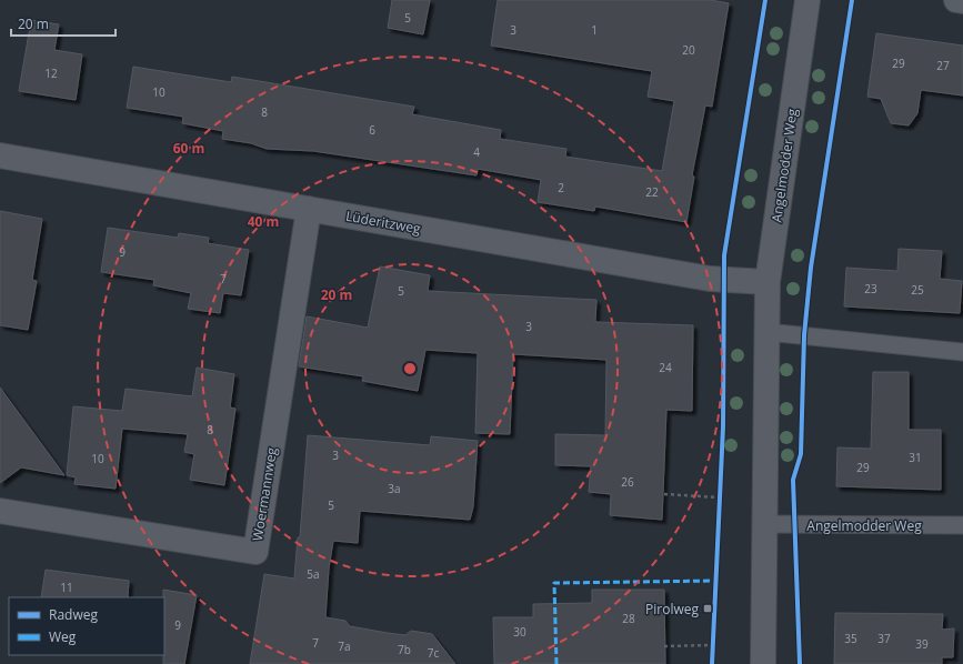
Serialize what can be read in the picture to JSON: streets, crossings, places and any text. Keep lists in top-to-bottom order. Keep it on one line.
{"streets":{"street":["Angelmodder Weg","Lüderitzweg","Woermannweg"]},"crossings":[["Angelmodder Weg","Lüderitzweg"],["Lüderitzweg","Woermannweg"]],"places":{"transit":["Pirolweg"]},"house_numbers":["5","3","1","20","29","27","12","10","8","6","4","2","22","9","7","23","25","5","3","24","8","3","31","10","29","26","3a","5","5a","11","28","9","30","35","37","7","39","7a","7b","7c"],"legend":["Radweg","Weg"],"scale_bar":"20 m","rings":["60 m","40 m","20 m"]}
